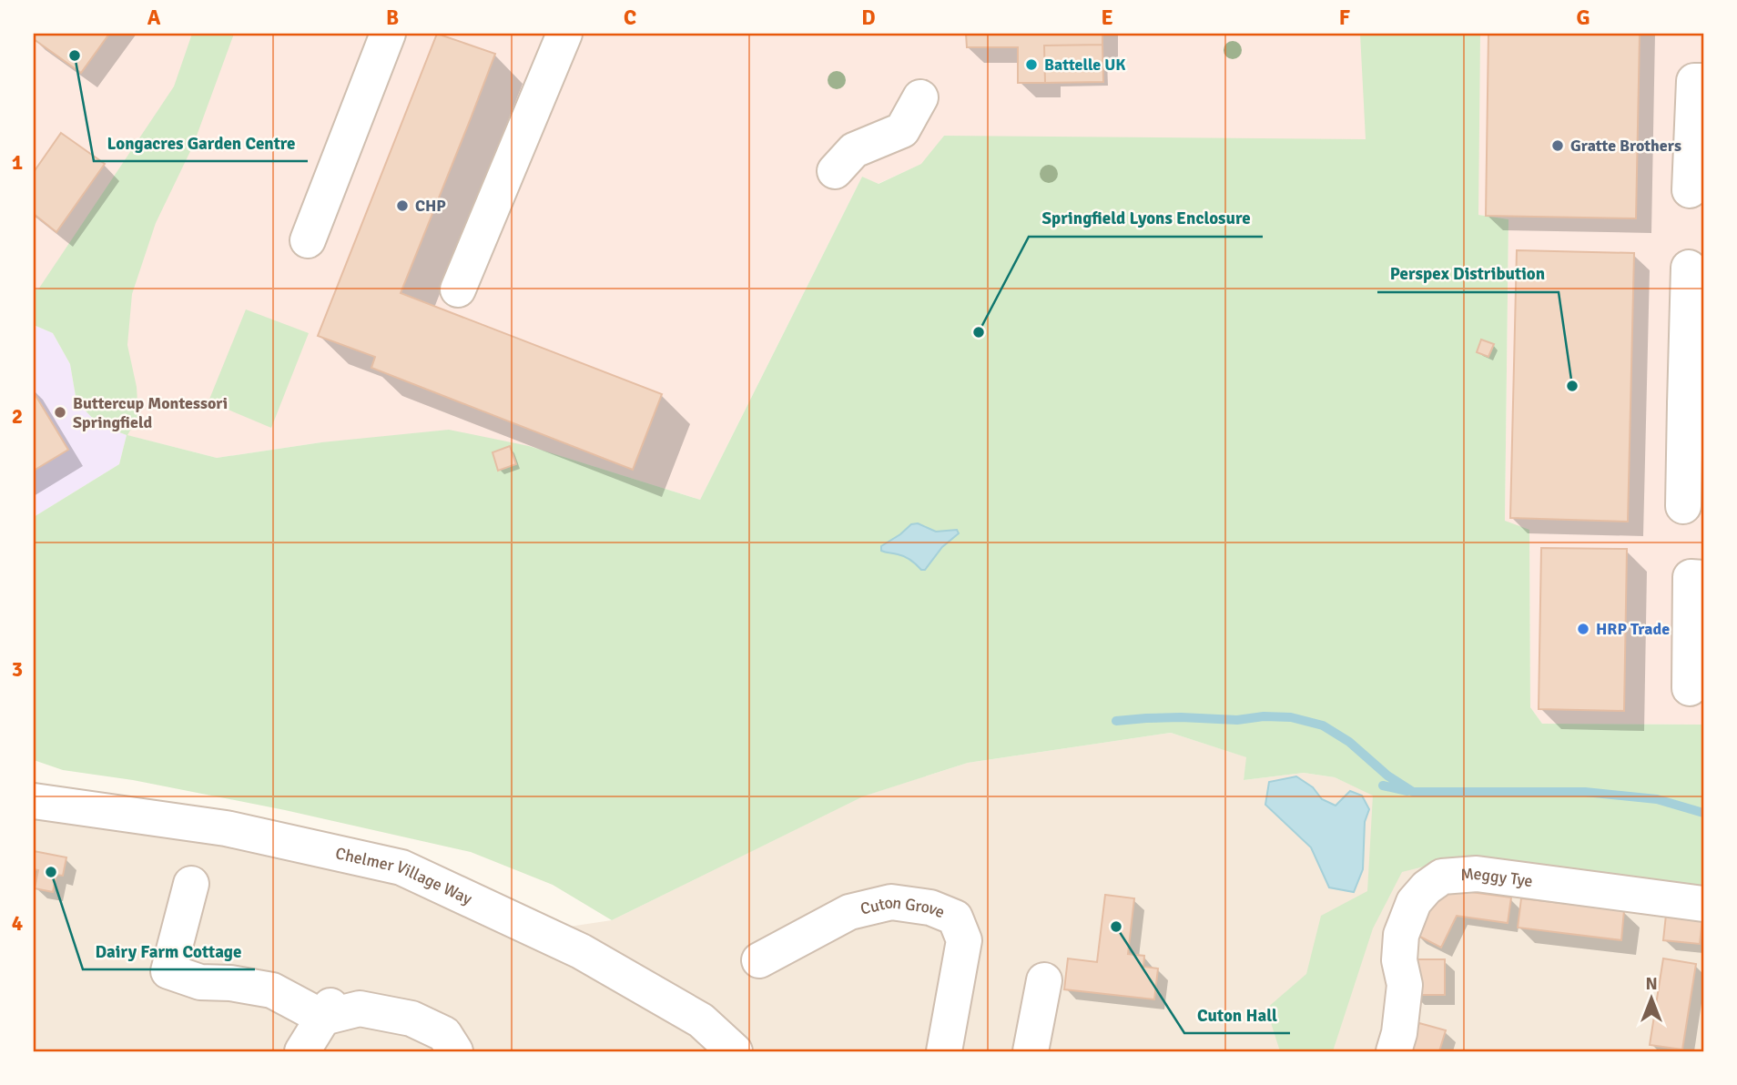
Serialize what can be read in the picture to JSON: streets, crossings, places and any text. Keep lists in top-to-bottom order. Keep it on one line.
{"streets":{"street":["Chelmer Village Way","Meggy Tye","Cuton Grove"]},"places":["Longacres Garden Centre","Battelle UK","Gratte Brothers","CHP","Springfield Lyons Enclosure","Perspex Distribution","Buttercup Montessori Springfield","HRP Trade","Dairy Farm Cottage","Cuton Hall"],"north":"top","grid":{"columns":["A","B","C","D","E","F","G"],"rows":["1","2","3","4"]}}
